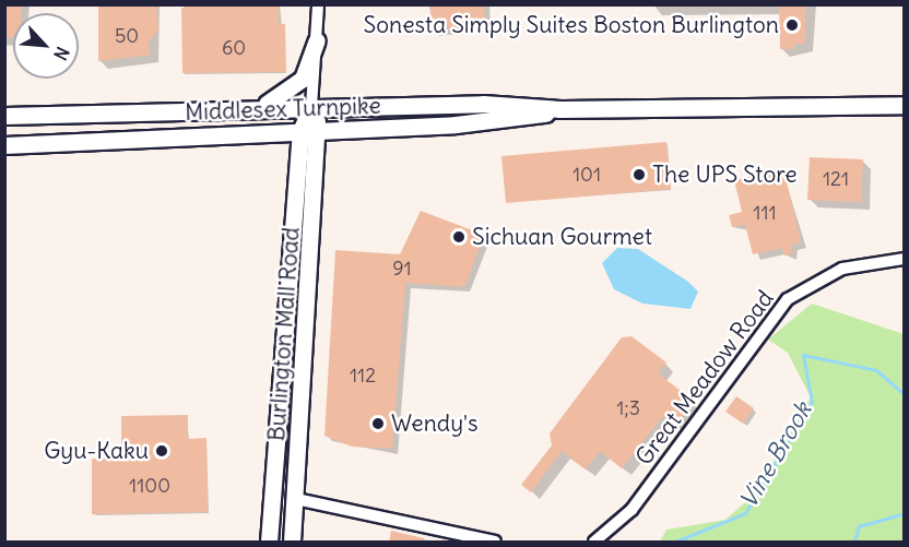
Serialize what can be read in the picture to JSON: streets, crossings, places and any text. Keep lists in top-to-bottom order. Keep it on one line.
{"streets":{"main road":["Middlesex Turnpike","Burlington Mall Road"],"street":["Great Meadow Road"]},"crossings":[["Middlesex Turnpike","Burlington Mall Road"]],"water":["Vine Brook"],"places":["Sonesta Simply Suites Boston Burlington","The UPS Store","Sichuan Gourmet","Wendy's","Gyu-Kaku"],"house_numbers":["50","60","101","121","111","91","112","1;3","1100"],"north":"bottom right"}
